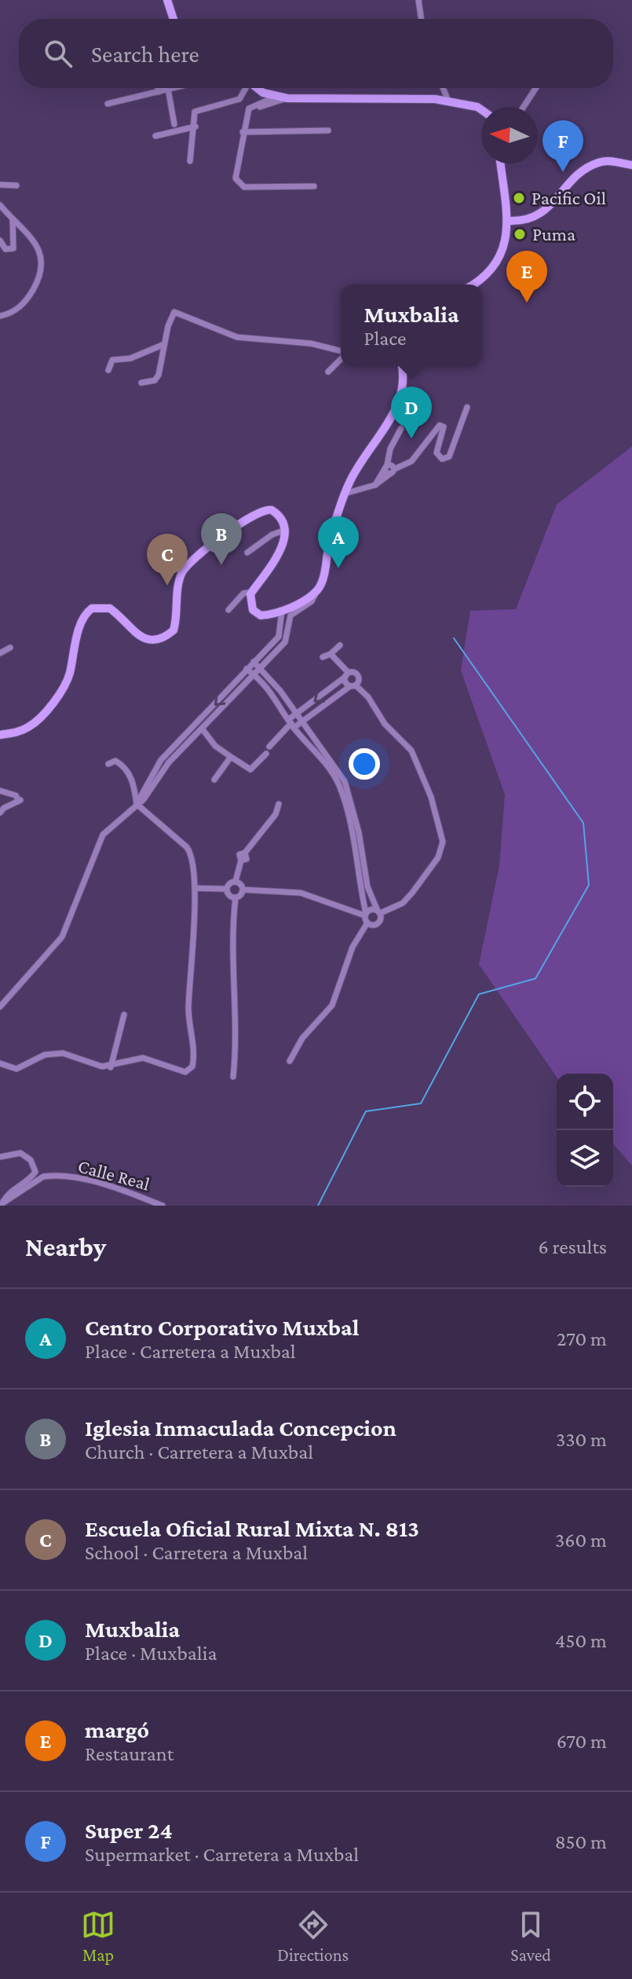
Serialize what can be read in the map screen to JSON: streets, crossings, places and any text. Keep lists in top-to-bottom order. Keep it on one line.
{"streets":{"street":["Calle Real"]},"places":["Pacific Oil","Puma"],"north":"left","page":{"search":"Search here","pins":["F","E","D","B","A","C"],"popup":["Muxbalia","Place"],"heading":["Nearby","6 results"],"list":[{"mark":"A","name":"Centro Corporativo Muxbal","note":"Place · Carretera a Muxbal","value":"270 m"},{"mark":"B","name":"Iglesia Inmaculada Concepcion","note":"Church · Carretera a Muxbal","value":"330 m"},{"mark":"C","name":"Escuela Oficial Rural Mixta N. 813","note":"School · Carretera a Muxbal","value":"360 m"},{"mark":"D","name":"Muxbalia","note":"Place · Muxbalia","value":"450 m"},{"mark":"E","name":"margó","note":"Restaurant","value":"670 m"},{"mark":"F","name":"Super 24","note":"Supermarket · Carretera a Muxbal","value":"850 m"}],"nav":["Map","Directions","Saved"]}}
